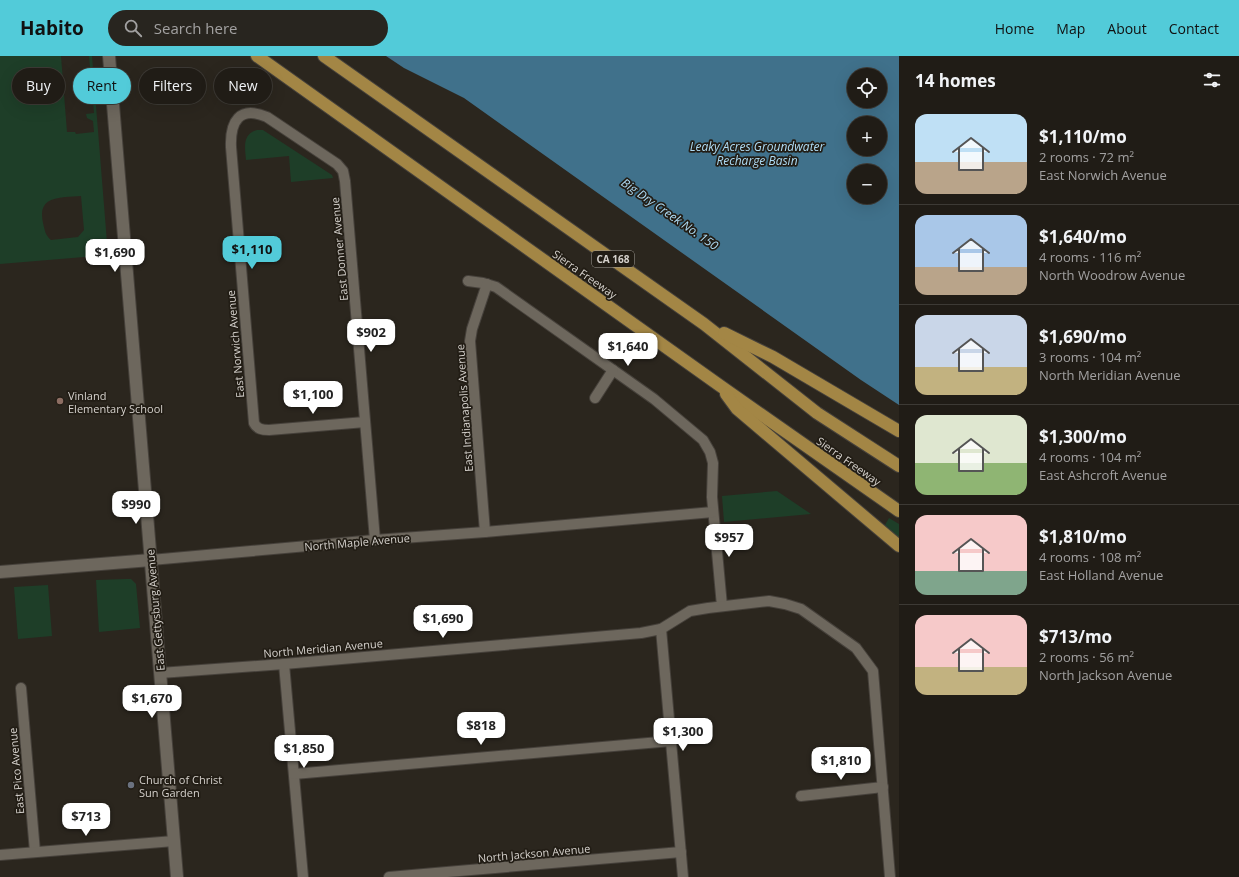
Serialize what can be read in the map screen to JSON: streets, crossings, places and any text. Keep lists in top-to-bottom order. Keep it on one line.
{"streets":{"highway":["CA 168","Sierra Freeway"],"street":["East Donner Avenue","East Norwich Avenue","East Indianapolis Avenue","North Maple Avenue","East Gettysburg Avenue","North Meridian Avenue","East Pico Avenue","North Jackson Avenue"]},"crossings":[["East Donner Avenue","East Norwich Avenue"],["East Donner Avenue","North Maple Avenue"],["East Indianapolis Avenue","North Maple Avenue"],["North Maple Avenue","East Gettysburg Avenue"],["East Gettysburg Avenue","North Meridian Avenue"]],"water":["Leaky Acres Groundwater Recharge Basin","Big Dry Creek No. 150"],"places":["Vinland Elementary School","Church of Christ Sun Garden"],"page":{"header":"Habito","search":"Search here","nav":["Home","Map","About","Contact"],"heading":"14 homes","map_buttons":["+","−"],"chip":["Buy","Rent","Filters","New"],"list":[{"name":"$1,110/mo","note":"2 rooms · 72 m² · East Norwich Avenue"},{"name":"$1,640/mo","note":"4 rooms · 116 m² · North Woodrow Avenue"},{"name":"$1,690/mo","note":"3 rooms · 104 m² · North Meridian Avenue"},{"name":"$1,300/mo","note":"4 rooms · 104 m² · East Ashcroft Avenue"},{"name":"$1,810/mo","note":"4 rooms · 108 m² · East Holland Avenue"},{"name":"$713/mo","note":"2 rooms · 56 m² · North Jackson Avenue"}],"price":["$1,110","$1,690","$902","$1,640","$1,100","$990","$957","$1,690","$1,670","$818","$1,300","$1,850","$1,810","$713"]}}
